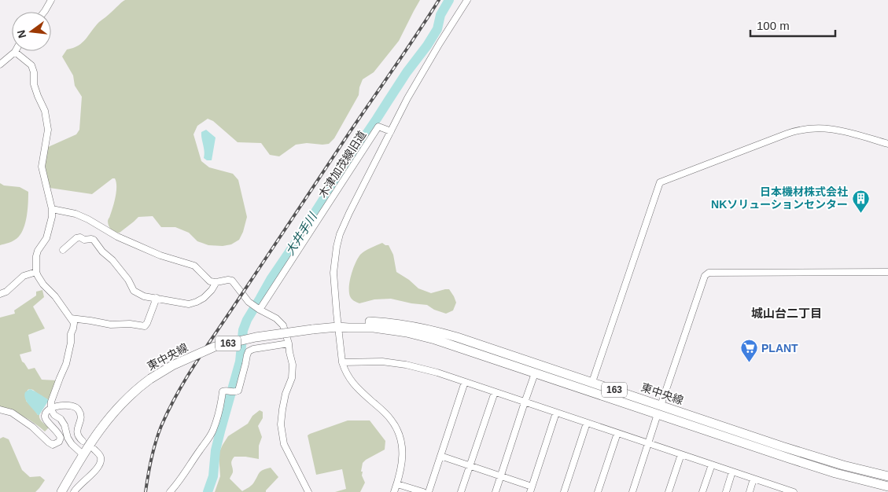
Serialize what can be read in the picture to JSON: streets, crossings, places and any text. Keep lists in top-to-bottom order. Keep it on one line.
{"streets":{"highway":["163","東中央線"],"street":["木津加茂線旧道"]},"districts":["城山台二丁目"],"water":["大井手川"],"places":{"building":["日本機材株式会社 NKソリューションセンター"],"supermarket":["PLANT"]},"scale_bar":"100 m","north":"left"}
